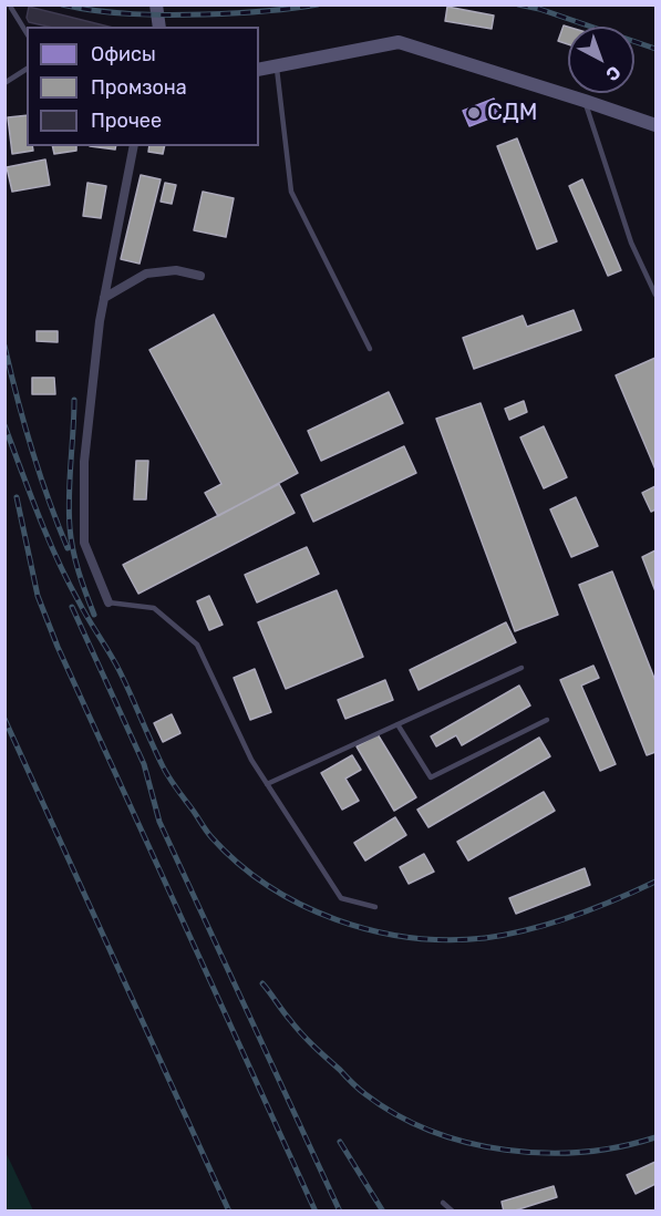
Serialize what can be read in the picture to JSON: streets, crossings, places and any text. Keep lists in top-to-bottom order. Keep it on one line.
{"places":["СДМ"],"legend":["Офисы","Промзона","Прочее"],"north":"bottom right"}
